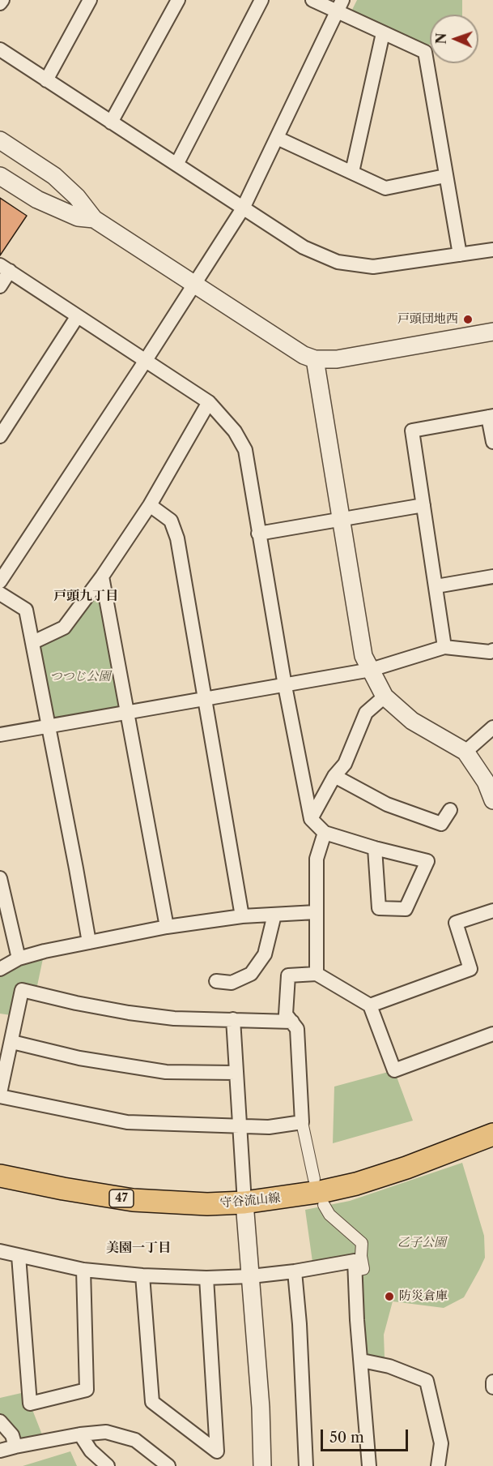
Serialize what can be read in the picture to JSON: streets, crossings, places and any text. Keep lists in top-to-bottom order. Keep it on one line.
{"streets":{"main road":["47","守谷流山線"]},"districts":["戸頭九丁目","美園一丁目"],"parks":["つつじ公園","乙子公園"],"places":["戸頭団地西","防災倉庫"],"scale_bar":"50 m","north":"left"}
